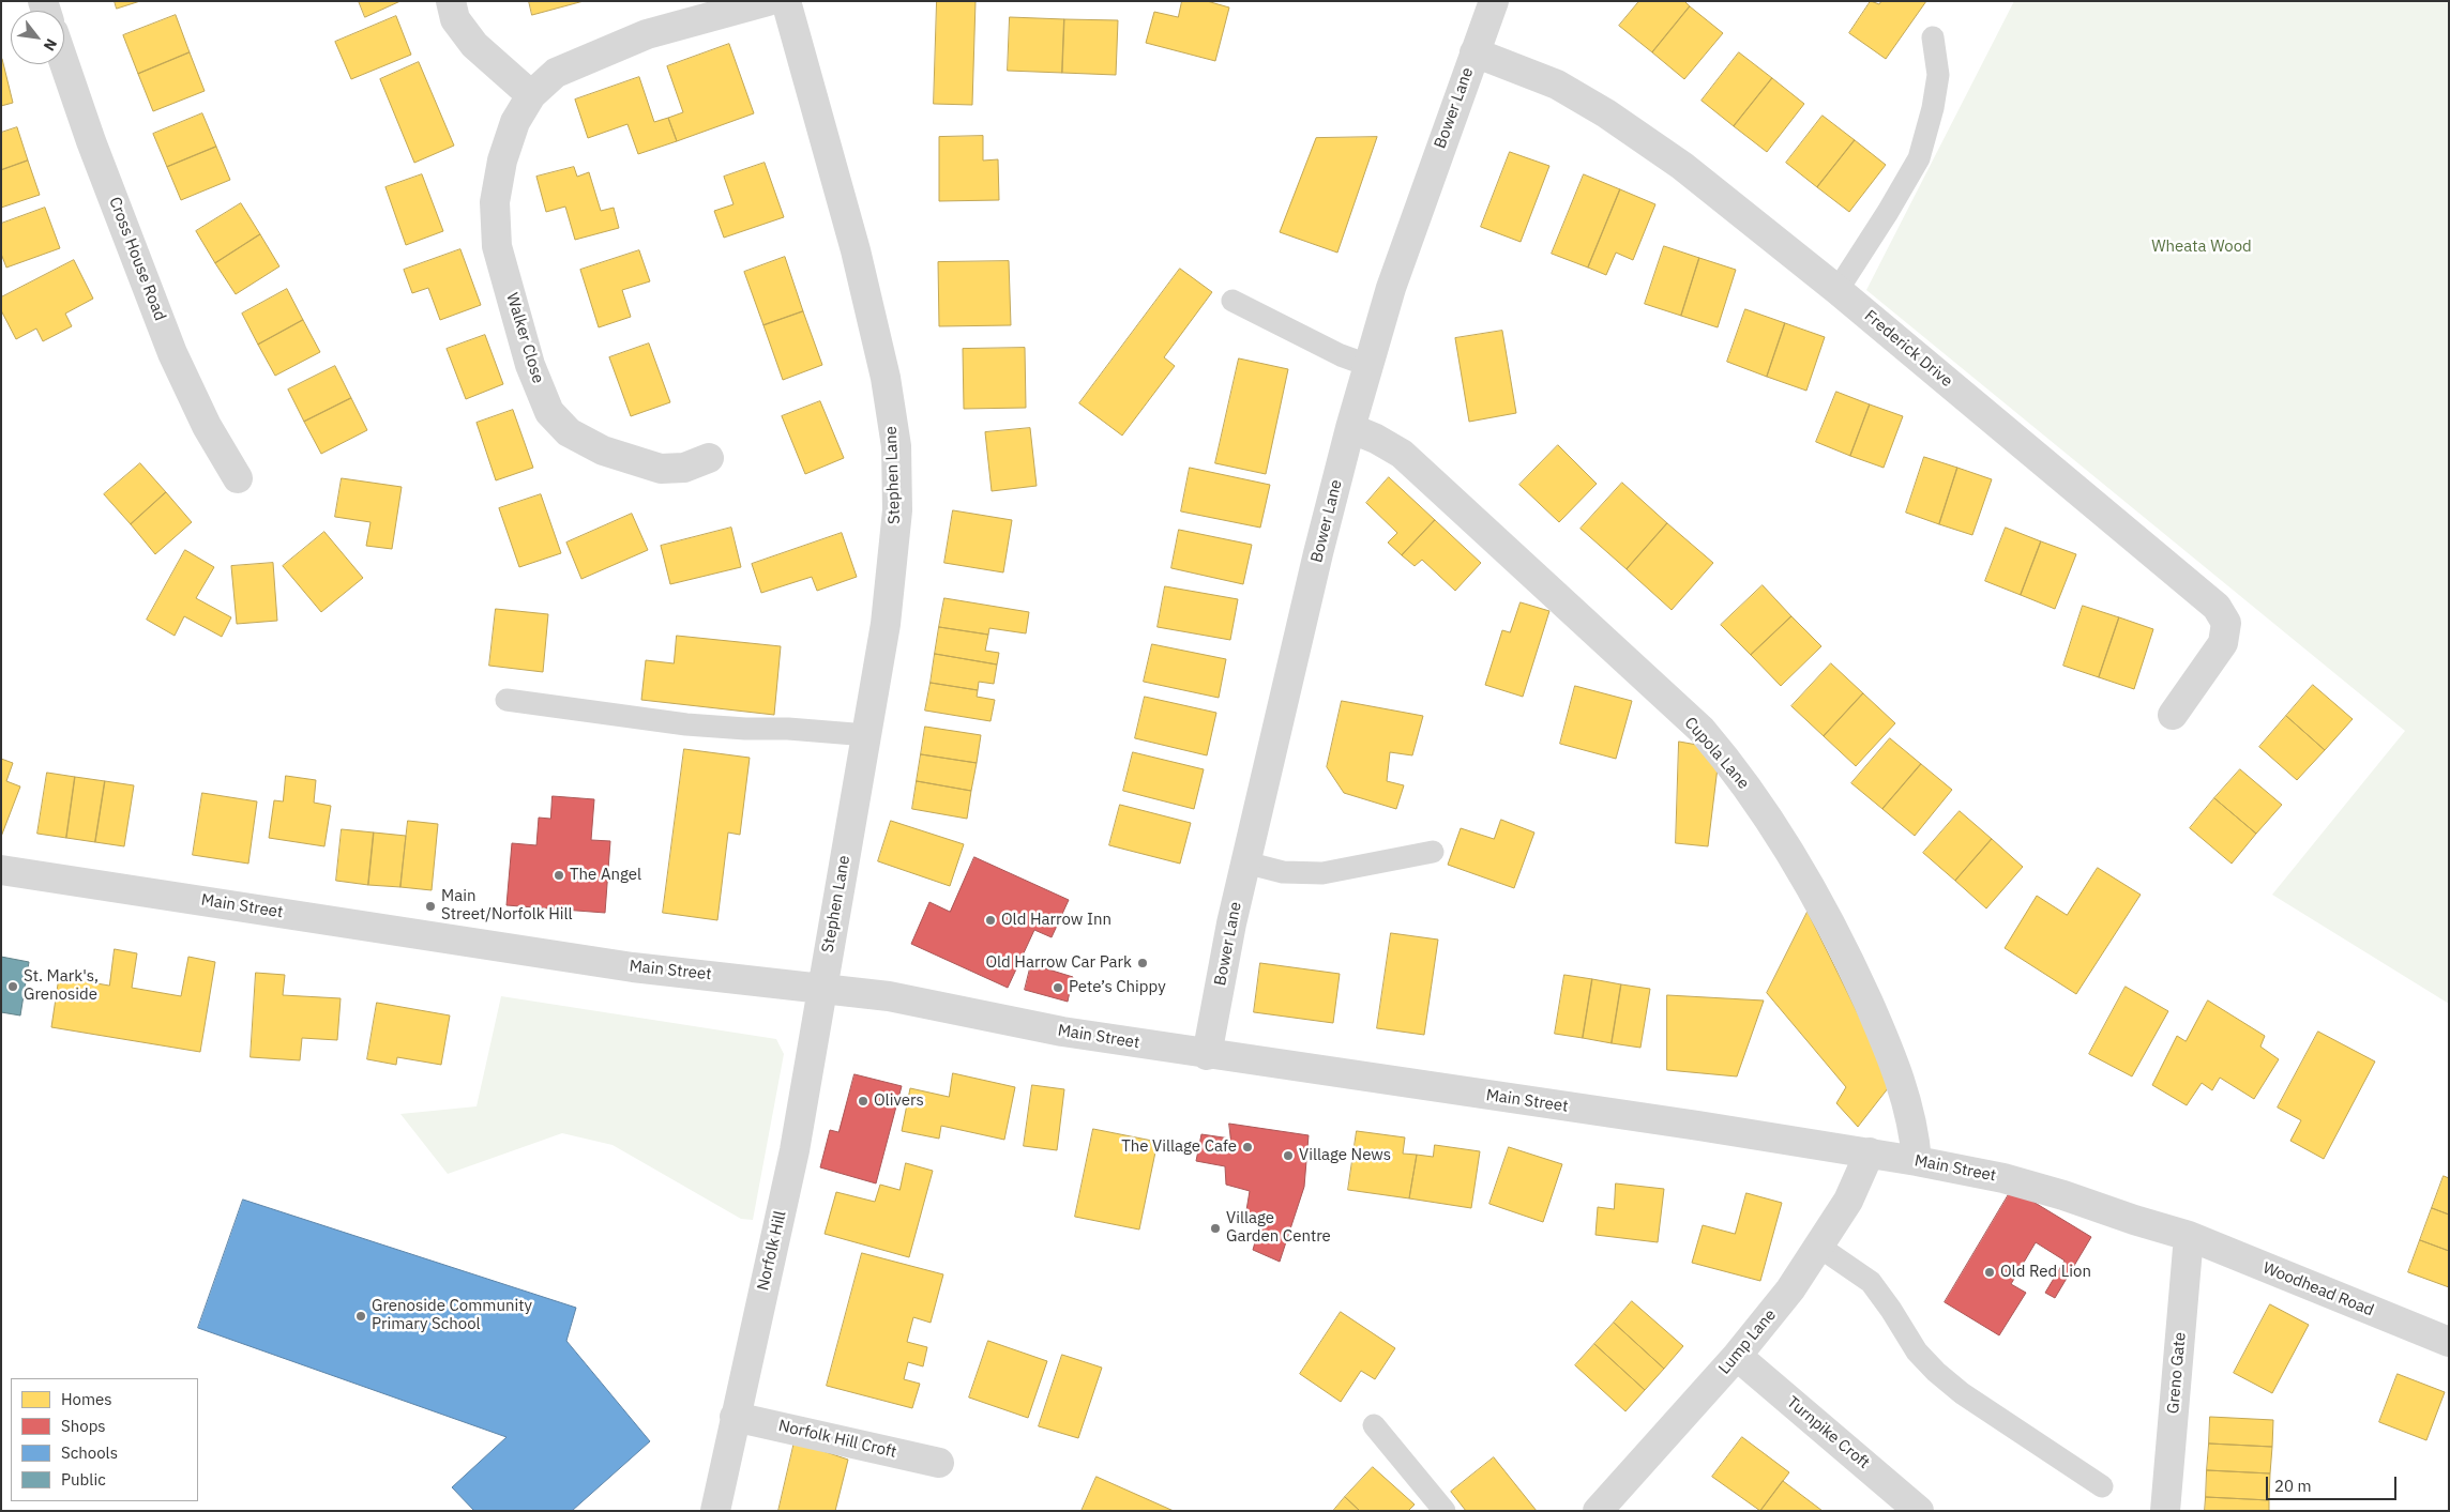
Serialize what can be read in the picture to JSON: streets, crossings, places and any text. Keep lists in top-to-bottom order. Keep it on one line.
{"streets":{"street":["Bower Lane","Cross House Road","Walker Close","Frederick Drive","Stephen Lane","Cupola Lane","Main Street","Norfolk Hill","Woodhead Road","Lump Lane","Greno Gate","Turnpike Croft","Norfolk Hill Croft"]},"crossings":[["Bower Lane","Frederick Drive"],["Bower Lane","Cupola Lane"],["Bower Lane","Main Street"],["Stephen Lane","Main Street"],["Stephen Lane","Norfolk Hill"],["Cupola Lane","Main Street"],["Main Street","Norfolk Hill"],["Main Street","Woodhead Road"],["Main Street","Lump Lane"],["Main Street","Greno Gate"],["Norfolk Hill","Norfolk Hill Croft"],["Woodhead Road","Greno Gate"],["Lump Lane","Turnpike Croft"]],"parks":["Wheata Wood"],"places":["The Angel","Main Street/Norfolk Hill","Old Harrow Inn","Old Harrow Car Park","St. Mark's, Grenoside","Pete’s Chippy","Olivers","The Village Cafe","Village News","Village Garden Centre","Old Red Lion","Grenoside Community Primary School"],"legend":["Homes","Shops","Schools","Public"],"scale_bar":"20 m","north":"bottom right"}
